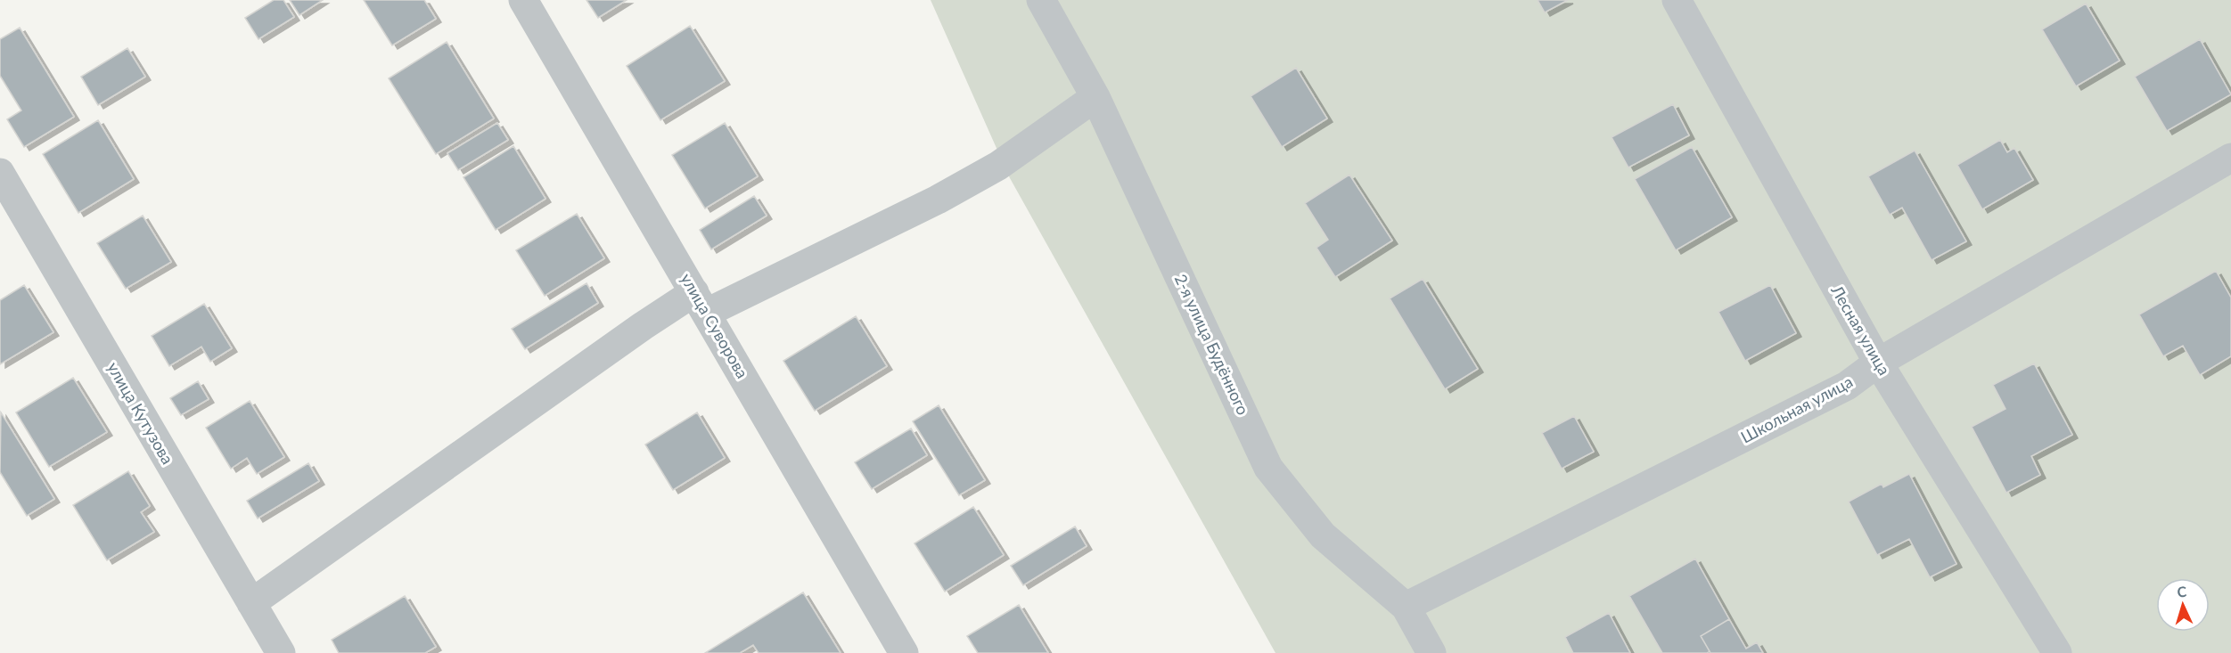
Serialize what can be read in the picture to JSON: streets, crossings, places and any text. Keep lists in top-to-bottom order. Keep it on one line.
{"streets":{"street":["улица Суворова","Лесная улица","2-я улица Будённого","Школьная улица","улица Кутузова"]},"crossings":[["Лесная улица","Школьная улица"],["2-я улица Будённого","Школьная улица"]],"north":"top"}
